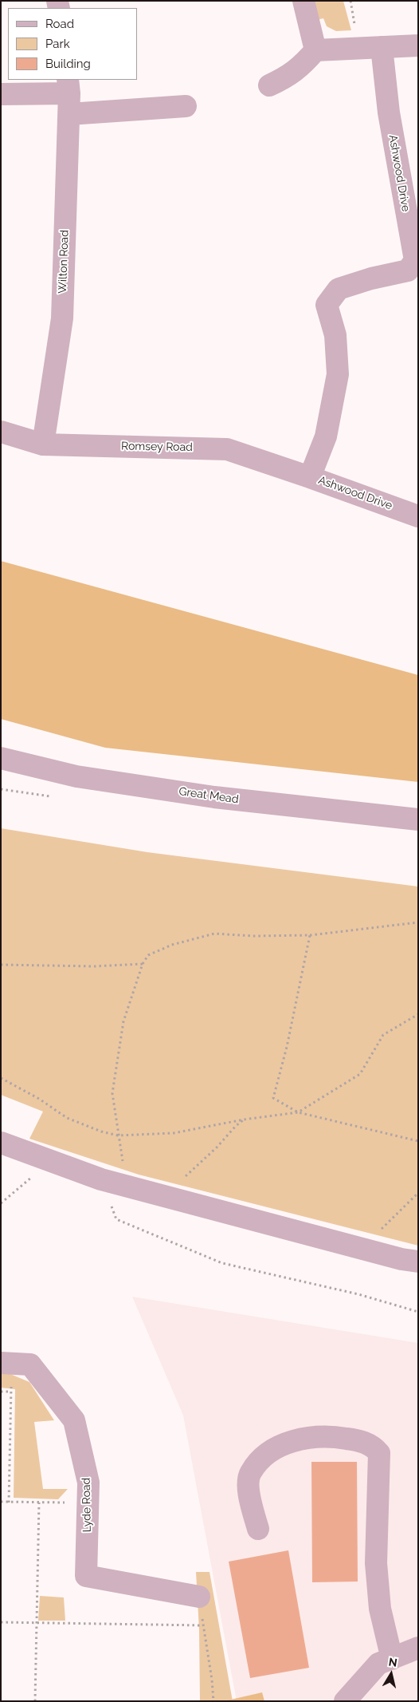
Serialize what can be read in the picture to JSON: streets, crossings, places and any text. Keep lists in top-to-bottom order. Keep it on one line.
{"streets":{"street":["Ashwood Drive","Wilton Road","Romsey Road","Great Mead","Lyde Road"]},"crossings":[["Ashwood Drive","Romsey Road"],["Wilton Road","Romsey Road"]],"legend":["Road","Park","Building"],"north":"top"}
